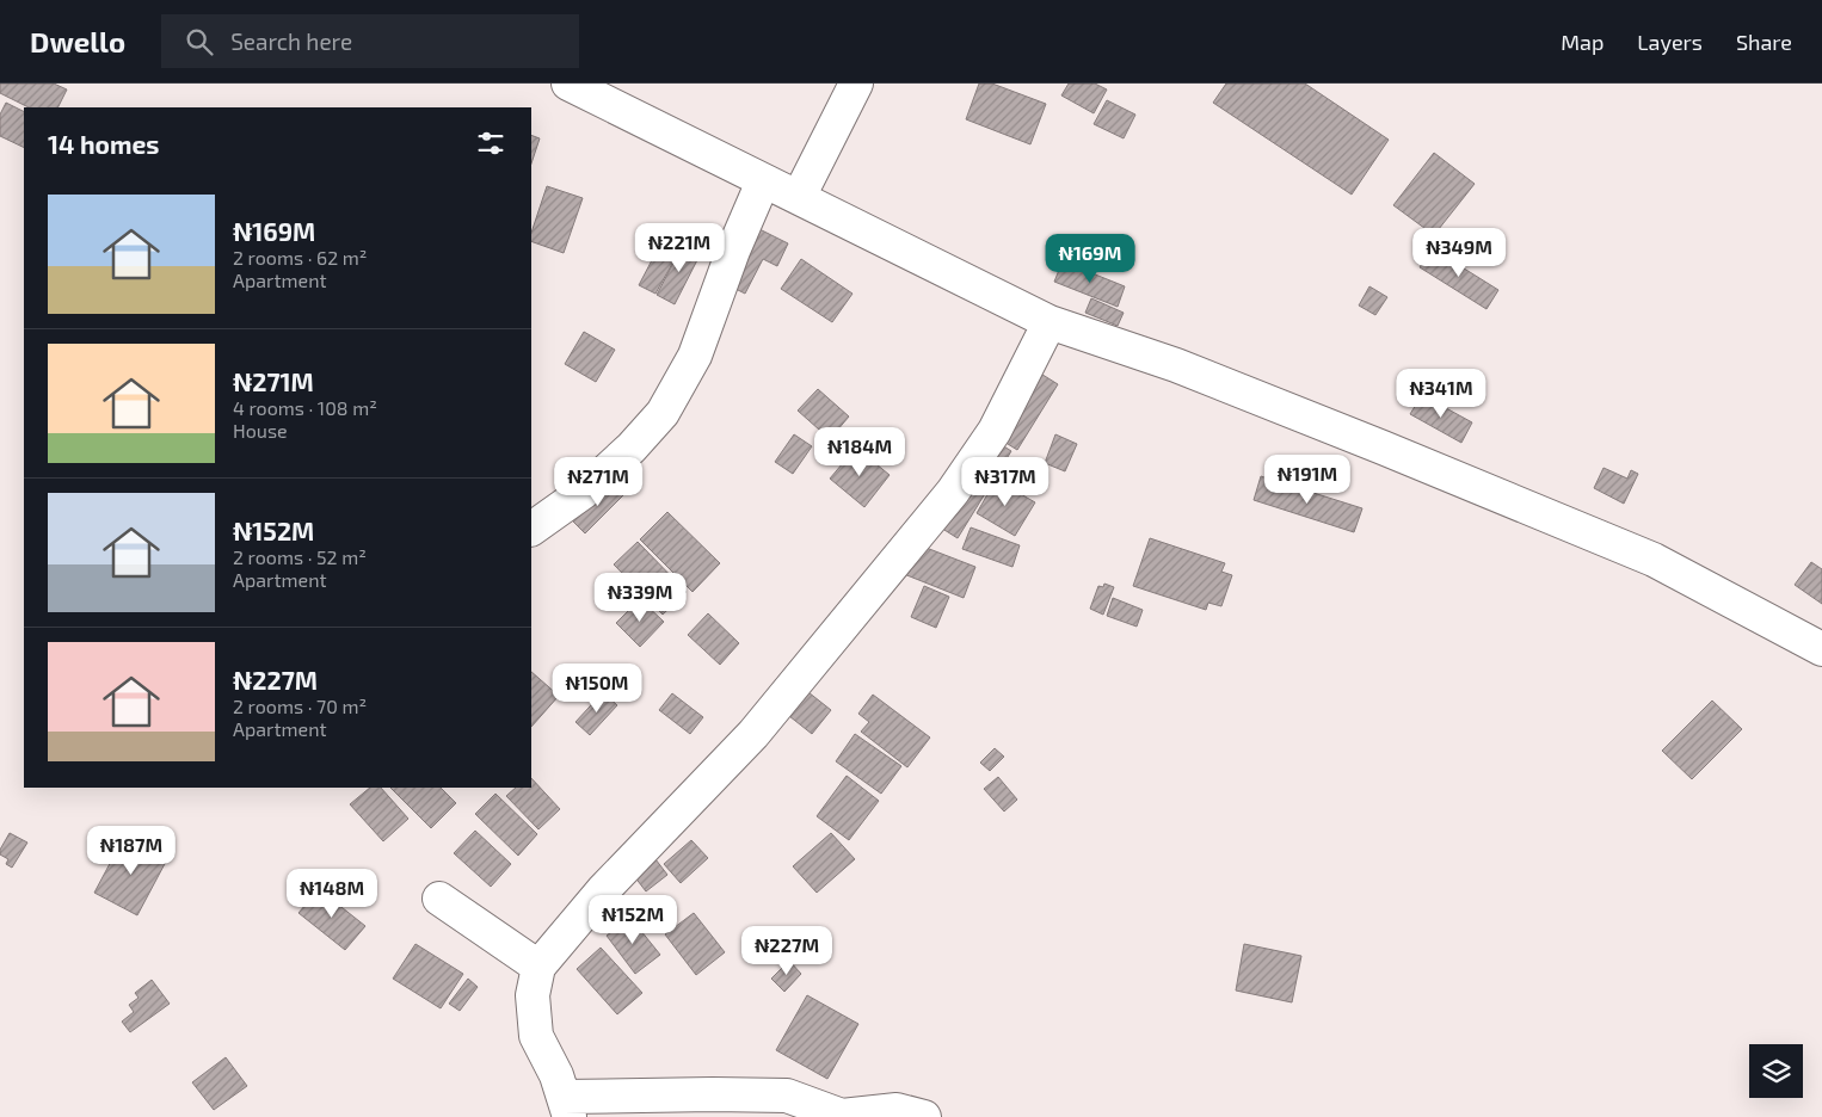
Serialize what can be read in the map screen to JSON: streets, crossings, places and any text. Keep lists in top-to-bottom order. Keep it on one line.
{"page":{"header":"Dwello","search":"Search here","nav":["Map","Layers","Share"],"heading":"14 homes","list":[{"name":"₦169M","note":"2 rooms · 62 m² · Apartment"},{"name":"₦271M","note":"4 rooms · 108 m² · House"},{"name":"₦152M","note":"2 rooms · 52 m² · Apartment"},{"name":"₦227M","note":"2 rooms · 70 m² · Apartment"}],"price":["₦221M","₦349M","₦169M","₦341M","₦184M","₦191M","₦271M","₦317M","₦339M","₦150M","₦187M","₦148M","₦152M","₦227M"]}}
